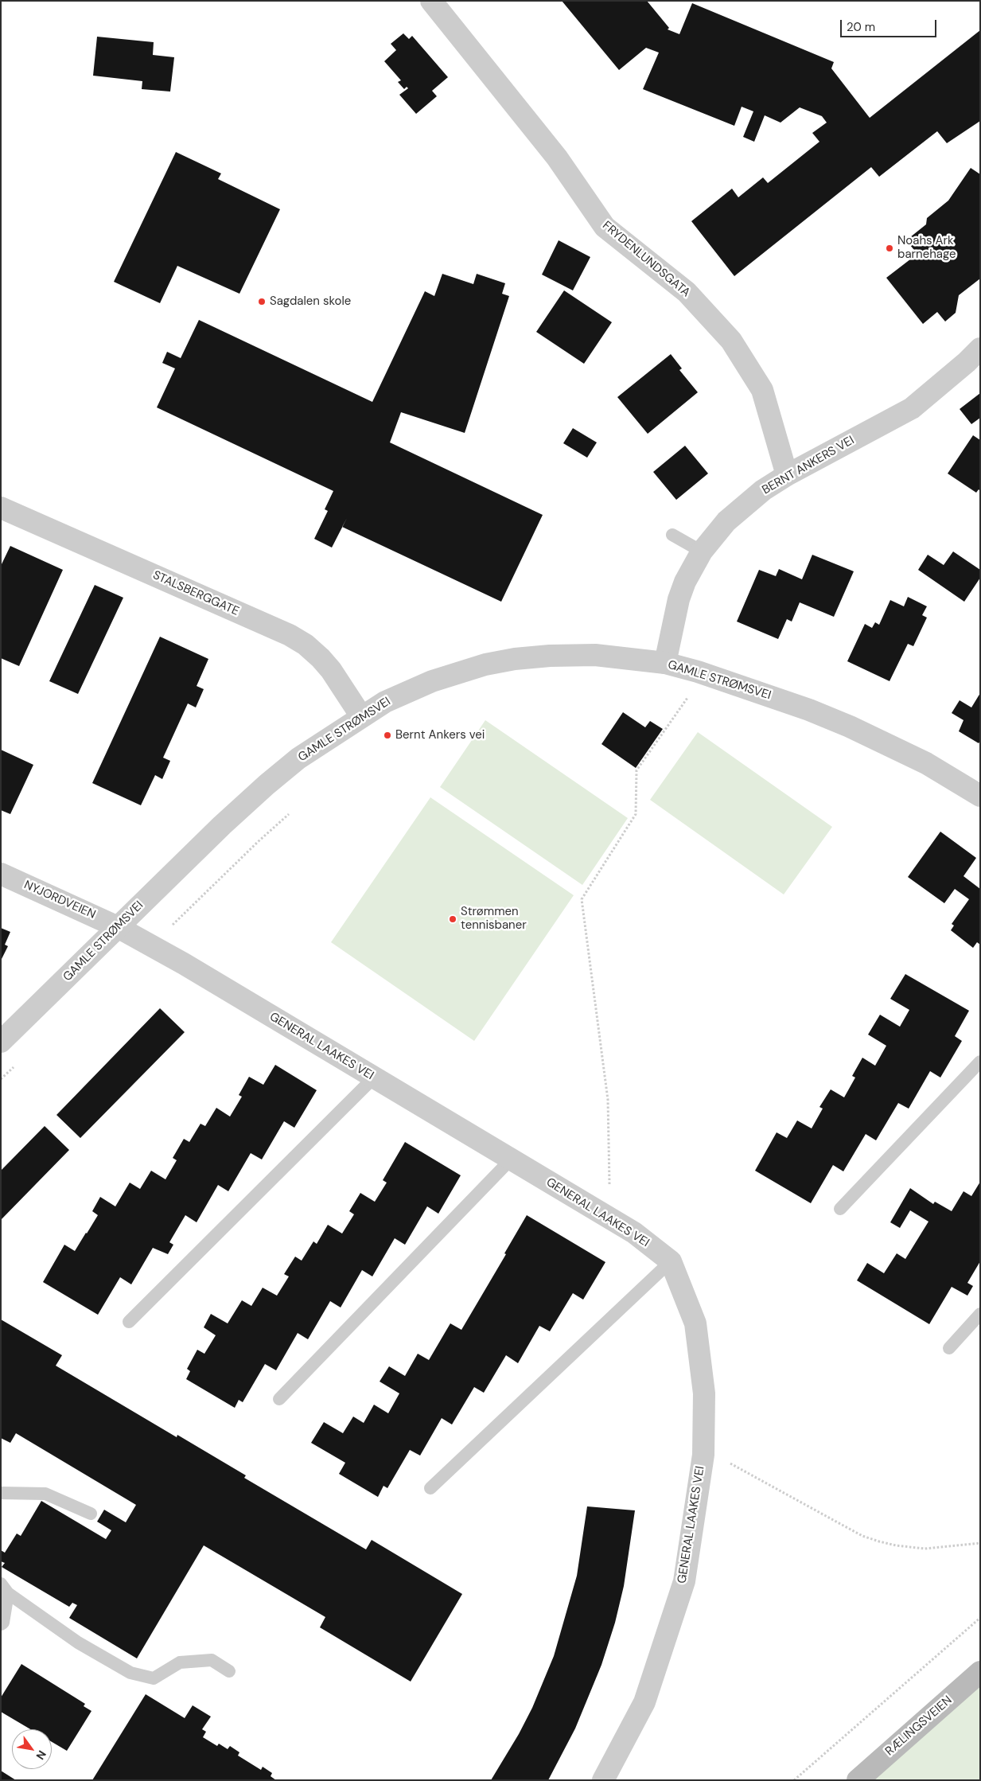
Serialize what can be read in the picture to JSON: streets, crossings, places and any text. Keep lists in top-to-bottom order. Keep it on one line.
{"streets":{"main road":["RÆLINGSVEIEN"],"street":["FRYDENLUNDSGATA","BERNT ANKERS VEI","STALSBERGGATE","GAMLE STRØMSVEI","NYJORDVEIEN","GENERAL LAAKES VEI"]},"crossings":[["FRYDENLUNDSGATA","BERNT ANKERS VEI"],["BERNT ANKERS VEI","GAMLE STRØMSVEI"],["STALSBERGGATE","GAMLE STRØMSVEI"],["GAMLE STRØMSVEI","NYJORDVEIEN"],["GAMLE STRØMSVEI","GENERAL LAAKES VEI"],["NYJORDVEIEN","GENERAL LAAKES VEI"]],"places":["Noahs Ark barnehage","Sagdalen skole","Bernt Ankers vei","Strømmen tennisbaner"],"scale_bar":"20 m","north":"bottom right"}
